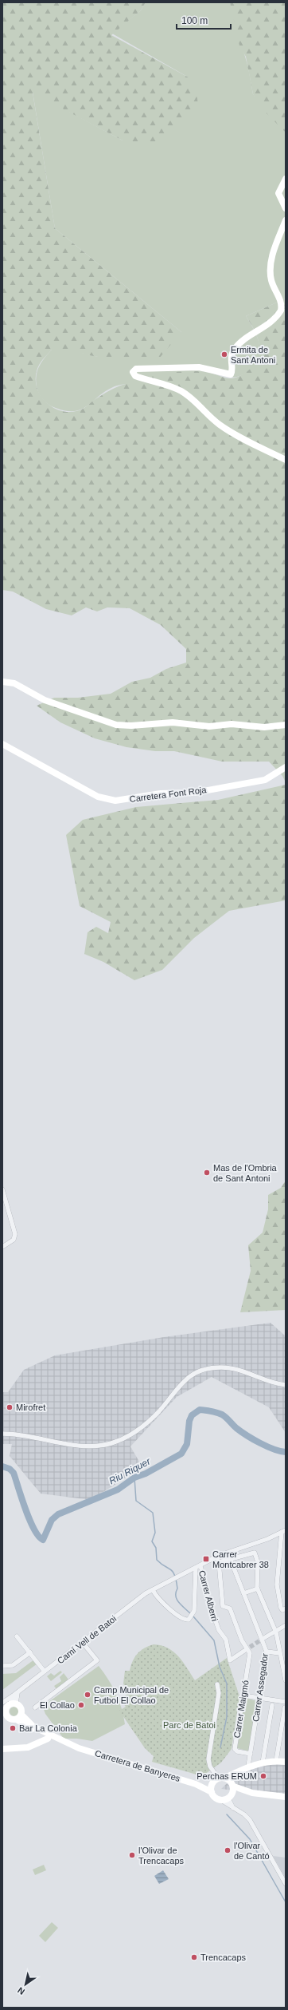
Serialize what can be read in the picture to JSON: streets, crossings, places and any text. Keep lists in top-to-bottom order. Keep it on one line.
{"streets":{"street":["Carretera Font Roja","Carrer Alberri","Camí Vell de Batoi","Carrer Assegador","Carrer Maigmó","Carretera de Banyeres"]},"crossings":[["Carrer Alberri","Camí Vell de Batoi"],["Carrer Assegador","Carrer Maigmó"]],"water":["Riu Riquer"],"parks":["Parc de Batoi"],"places":{"other":["Ermita de Sant Antoni","Mas de l'Ombria de Sant Antoni","Mirofret","Camp Municipal de Futbol El Collao","El Collao","Bar La Colonia","Perchas ERUM","l'Olivar de Cantó","l'Olivar de Trencacaps","Trencacaps"],"transit":["Carrer Montcabrer 38"]},"scale_bar":"100 m","north":"bottom left"}
